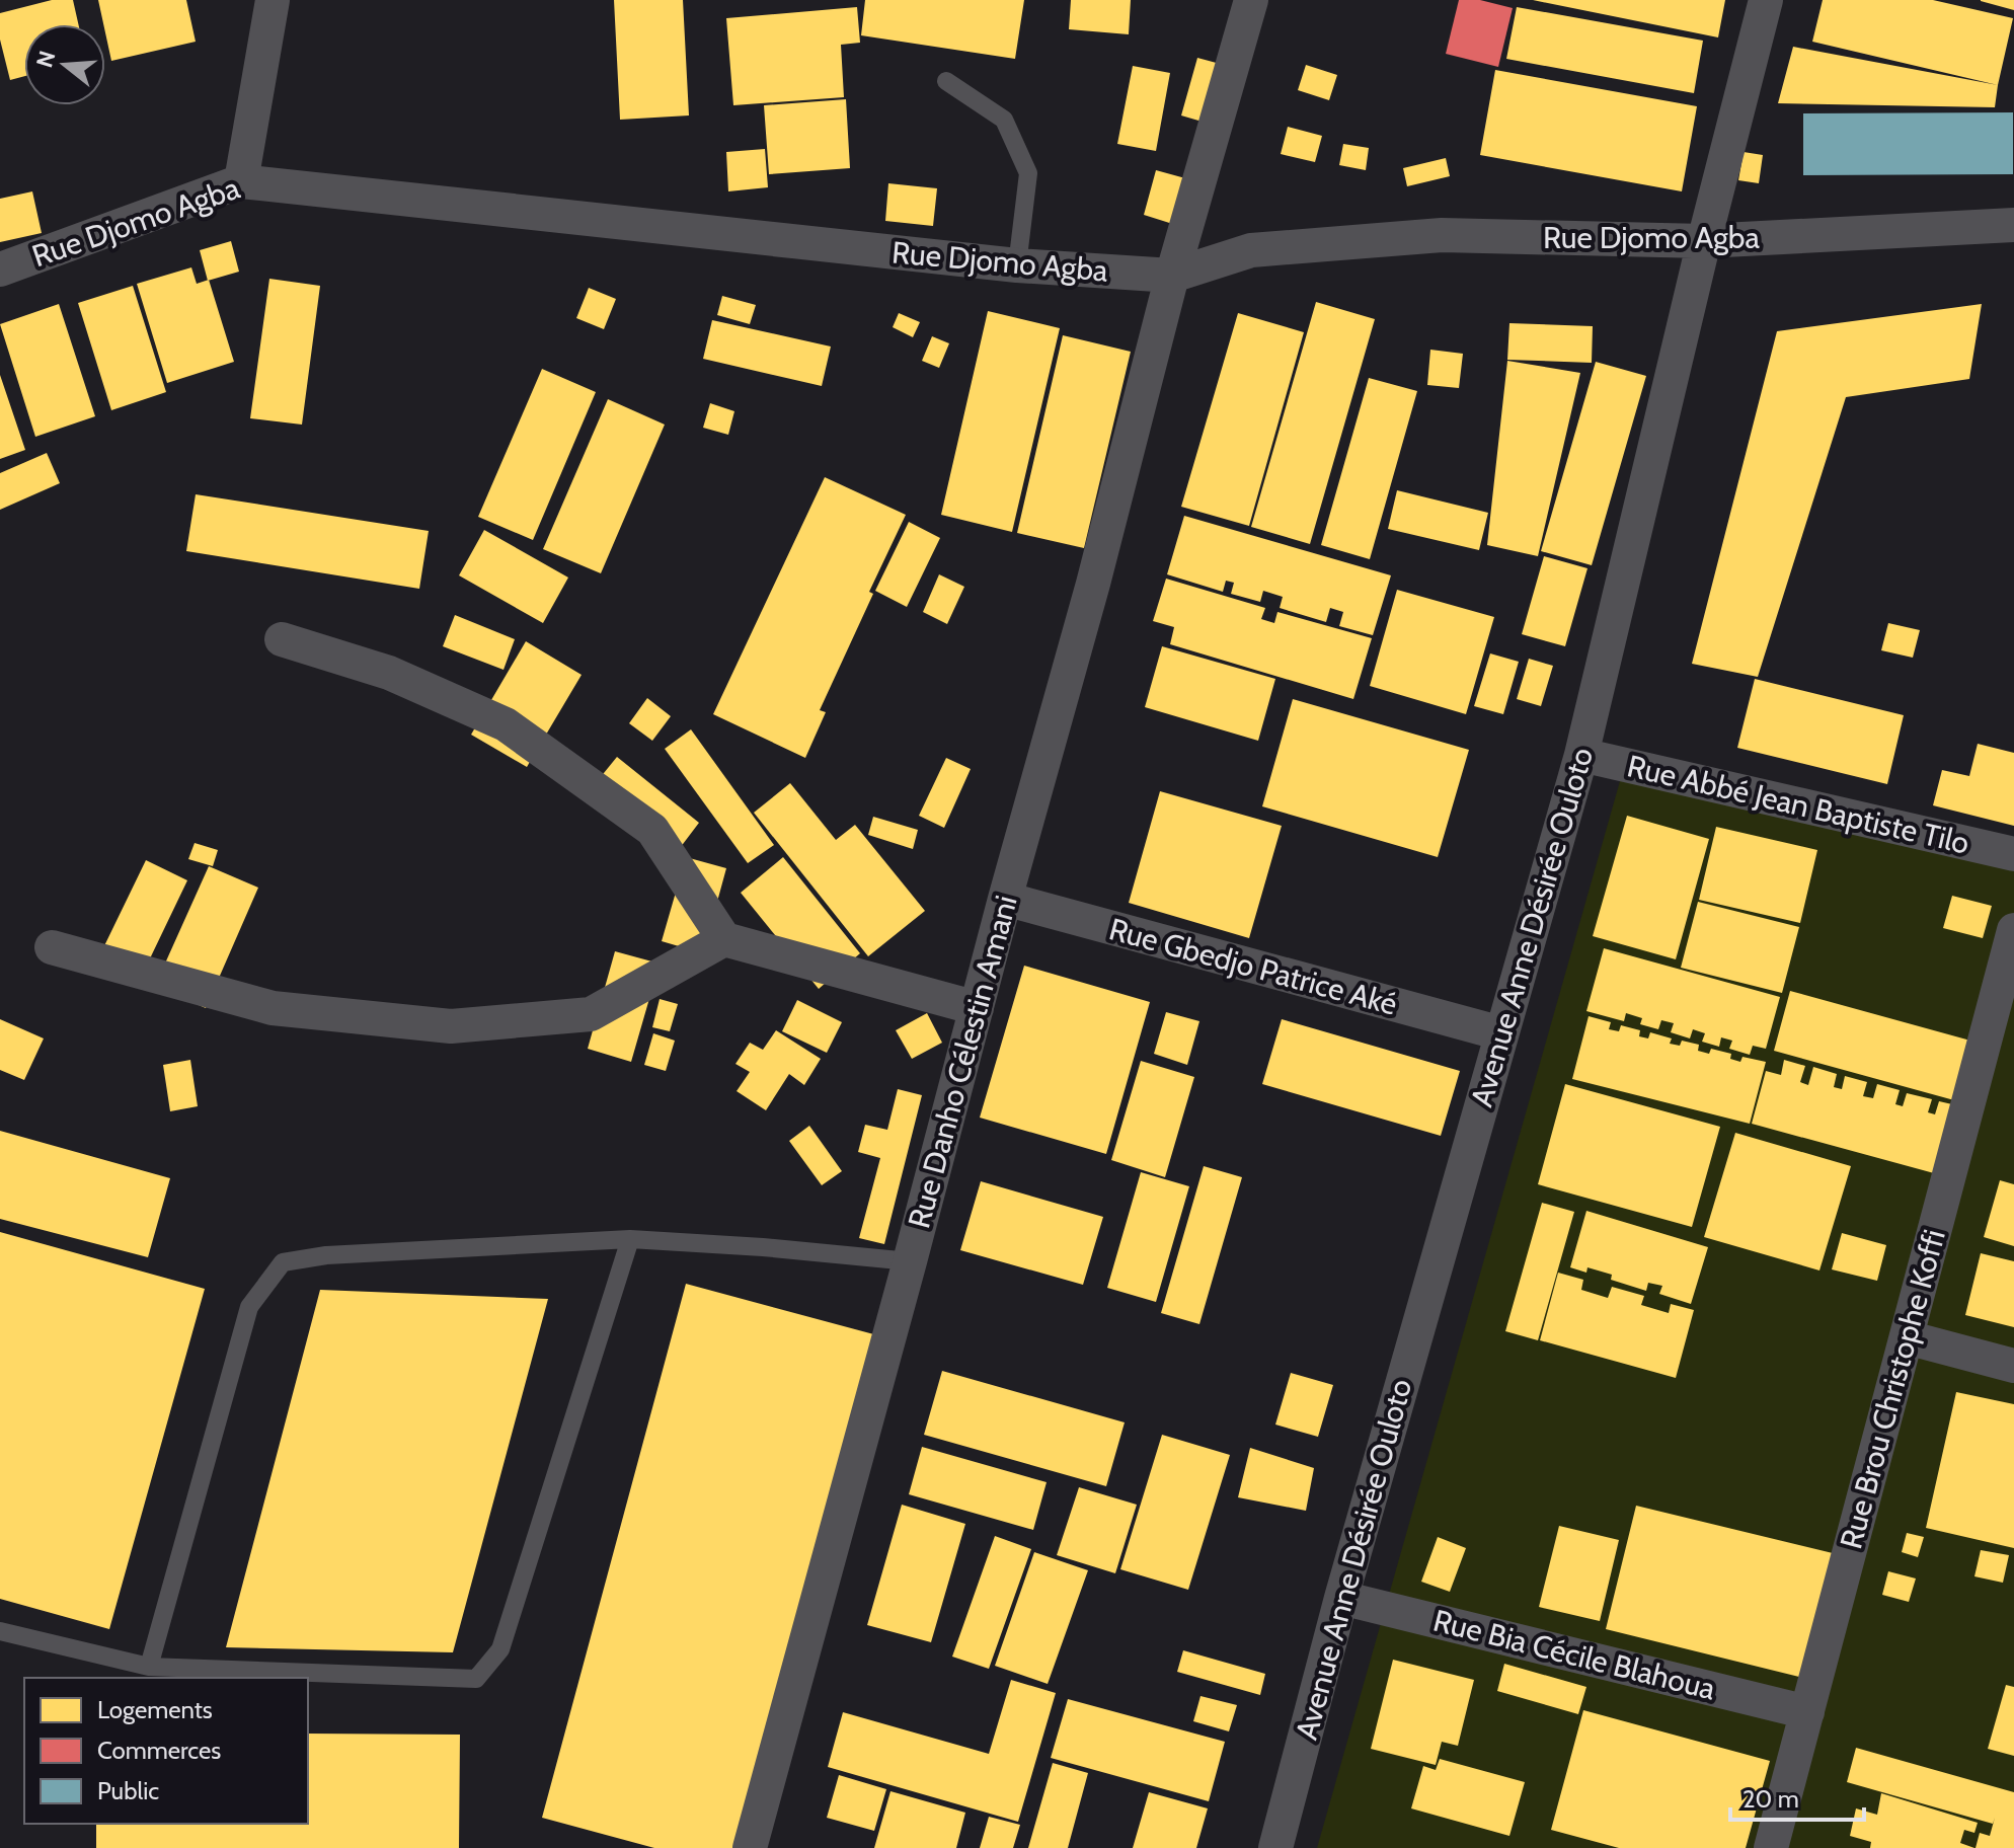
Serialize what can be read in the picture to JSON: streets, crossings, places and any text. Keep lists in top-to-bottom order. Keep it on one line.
{"streets":{"street":["Rue Djomo Agba","Rue Abbé Jean Baptiste Tilo","Avenue Anne Désirée Ouloto","Rue Gbedjo Patrice Aké","Rue Danho Célestin Amani","Rue Brou Christophe Koffi","Rue Bia Cécile Blahoua"]},"crossings":[["Rue Djomo Agba","Avenue Anne Désirée Ouloto"],["Rue Djomo Agba","Rue Danho Célestin Amani"],["Rue Abbé Jean Baptiste Tilo","Avenue Anne Désirée Ouloto"],["Avenue Anne Désirée Ouloto","Rue Gbedjo Patrice Aké"],["Avenue Anne Désirée Ouloto","Rue Bia Cécile Blahoua"],["Rue Gbedjo Patrice Aké","Rue Danho Célestin Amani"],["Rue Brou Christophe Koffi","Rue Bia Cécile Blahoua"]],"legend":["Logements","Commerces","Public"],"scale_bar":"20 m","north":"left"}
